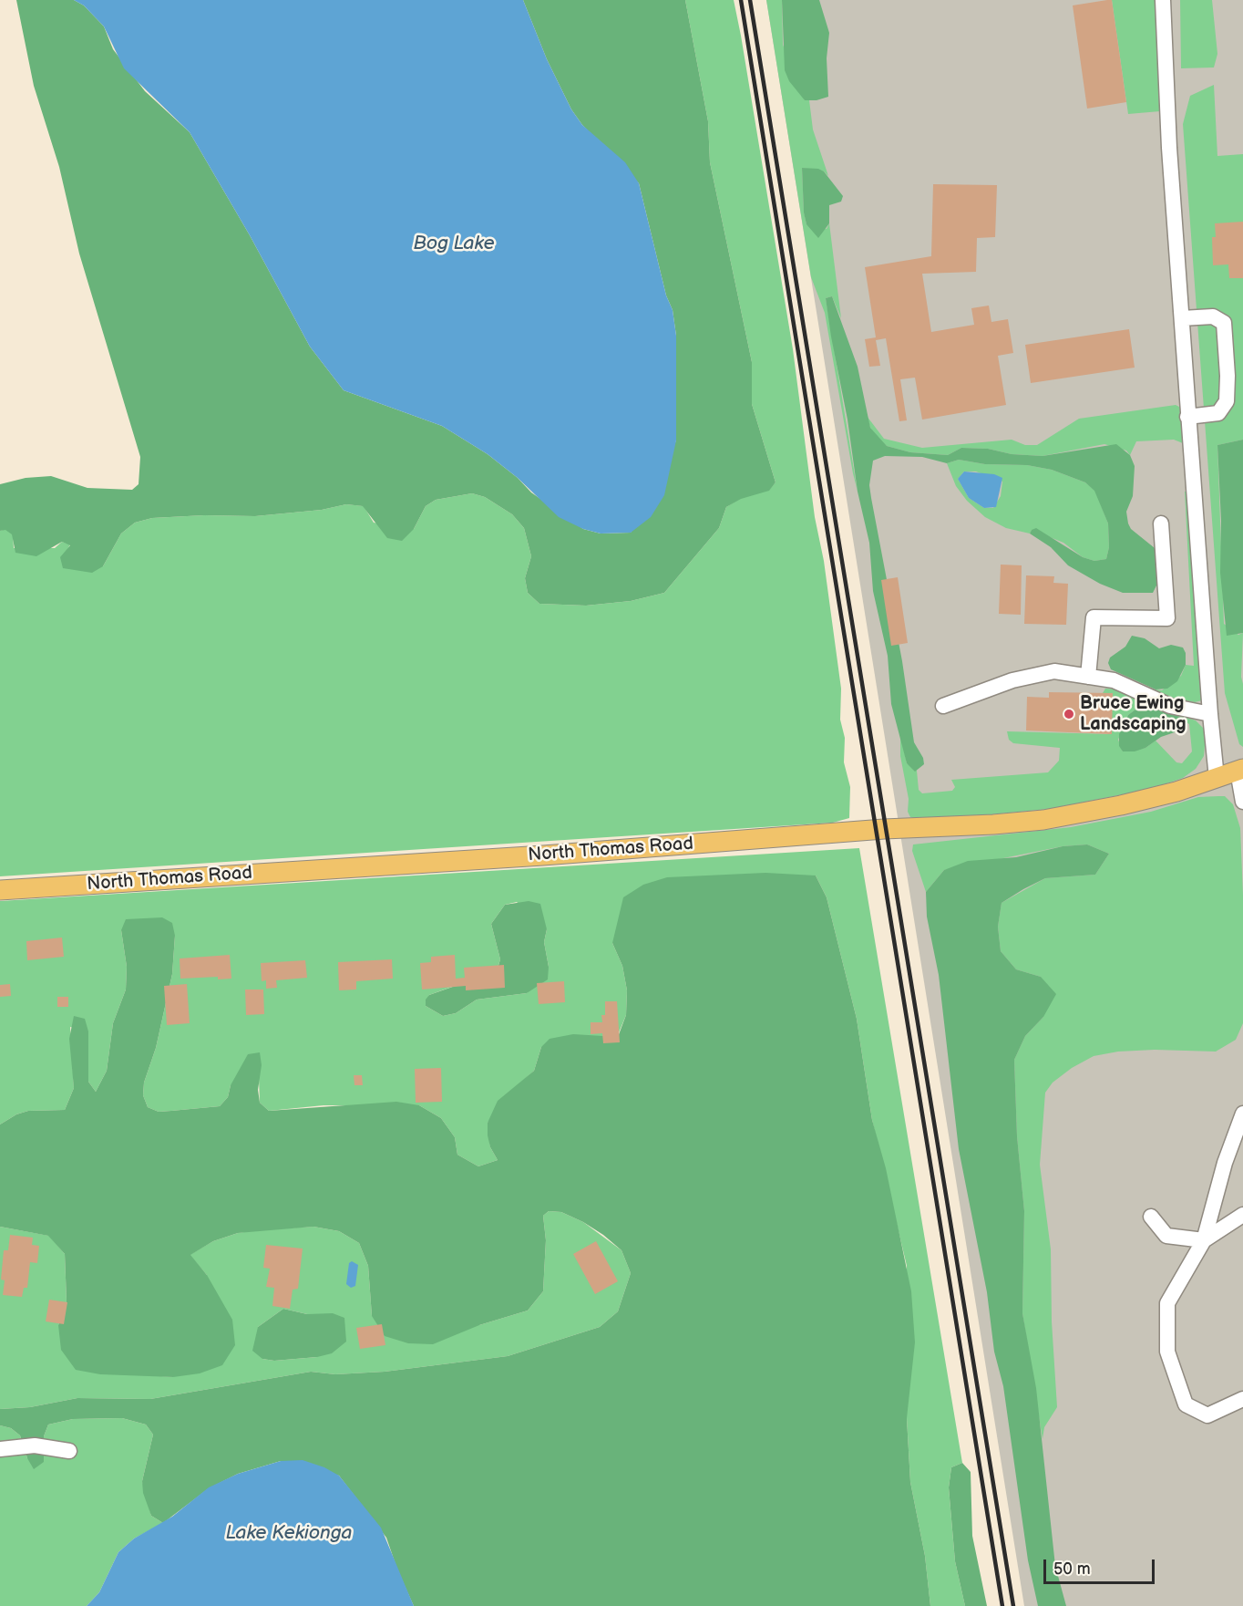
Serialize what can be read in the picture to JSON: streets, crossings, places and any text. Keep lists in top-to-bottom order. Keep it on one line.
{"streets":{"main road":["North Thomas Road"]},"water":["Bog Lake","Lake Kekionga"],"places":["Bruce Ewing Landscaping"],"scale_bar":"50 m"}
